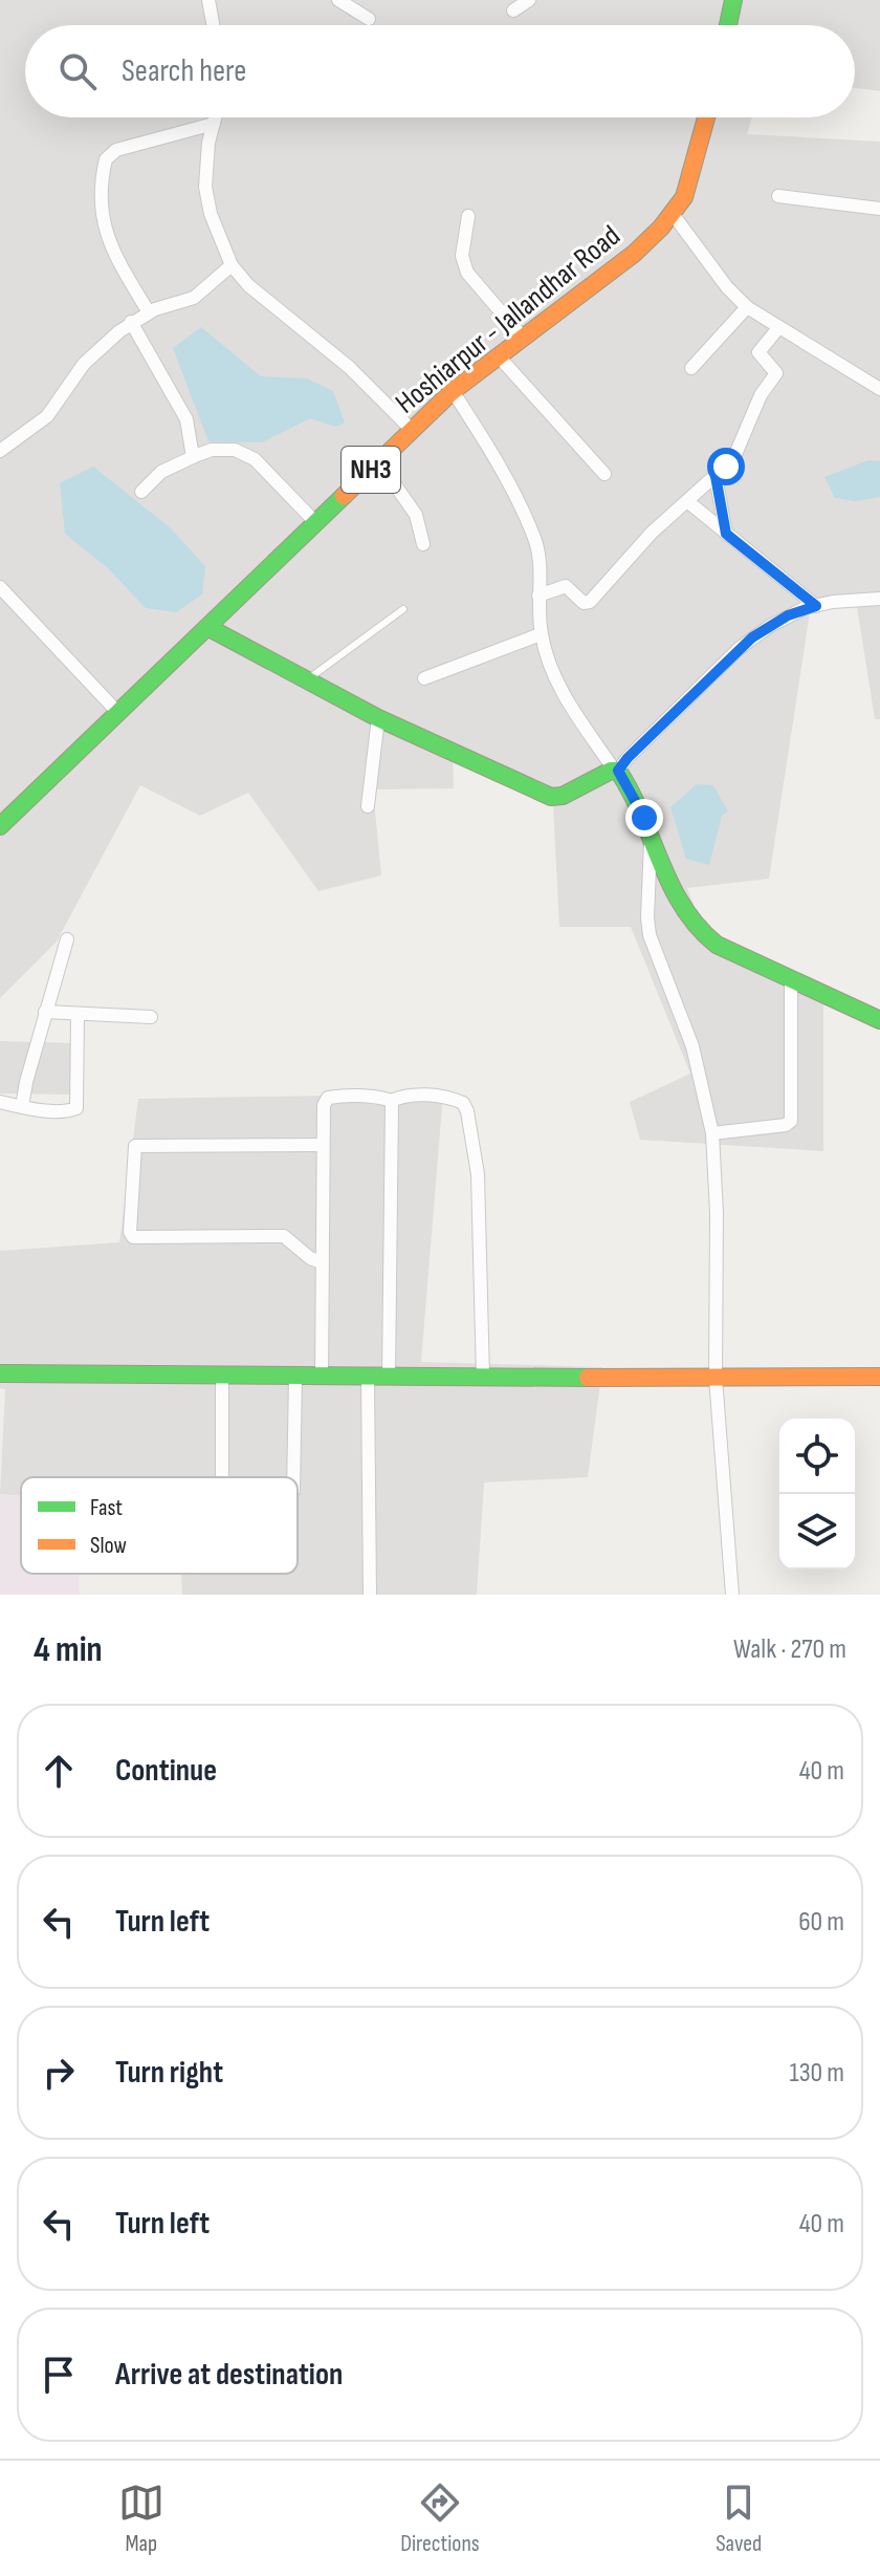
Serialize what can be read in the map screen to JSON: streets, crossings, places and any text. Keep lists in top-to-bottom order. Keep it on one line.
{"streets":{"main road":["Hoshiarpur - Jallandhar Road","NH3"]},"legend":["Fast","Slow"],"page":{"search":"Search here","heading":["4 min","Walk · 270 m"],"list":[["Continue","40 m"],["Turn left","60 m"],["Turn right","130 m"],["Turn left","40 m"],"Arrive at destination"],"nav":["Map","Directions","Saved"]}}
